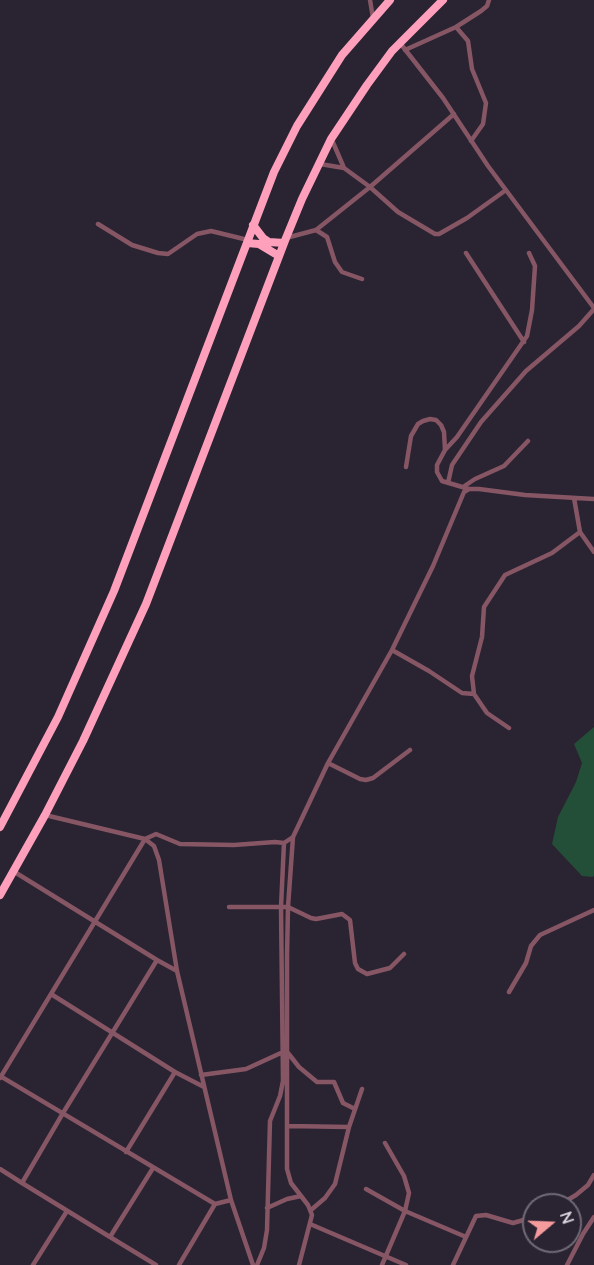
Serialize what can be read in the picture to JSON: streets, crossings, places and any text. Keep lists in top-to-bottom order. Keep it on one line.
{"north":"right"}
